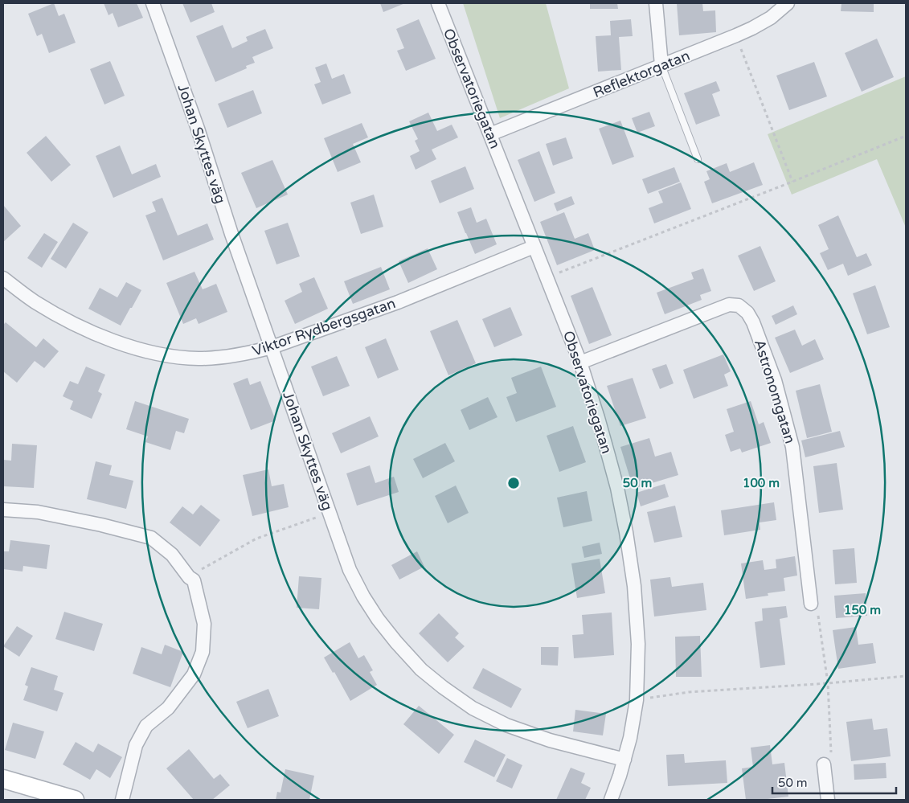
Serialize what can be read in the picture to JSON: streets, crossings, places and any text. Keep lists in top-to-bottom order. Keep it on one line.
{"streets":{"street":["Reflektorgatan","Observatoriegatan","Johan Skyttes väg","Viktor Rydbergsgatan","Astronomgatan"]},"crossings":[["Reflektorgatan","Observatoriegatan"],["Observatoriegatan","Johan Skyttes väg"],["Observatoriegatan","Viktor Rydbergsgatan"],["Observatoriegatan","Astronomgatan"],["Johan Skyttes väg","Viktor Rydbergsgatan"]],"scale_bar":"50 m","rings":["50 m","100 m","150 m"]}
